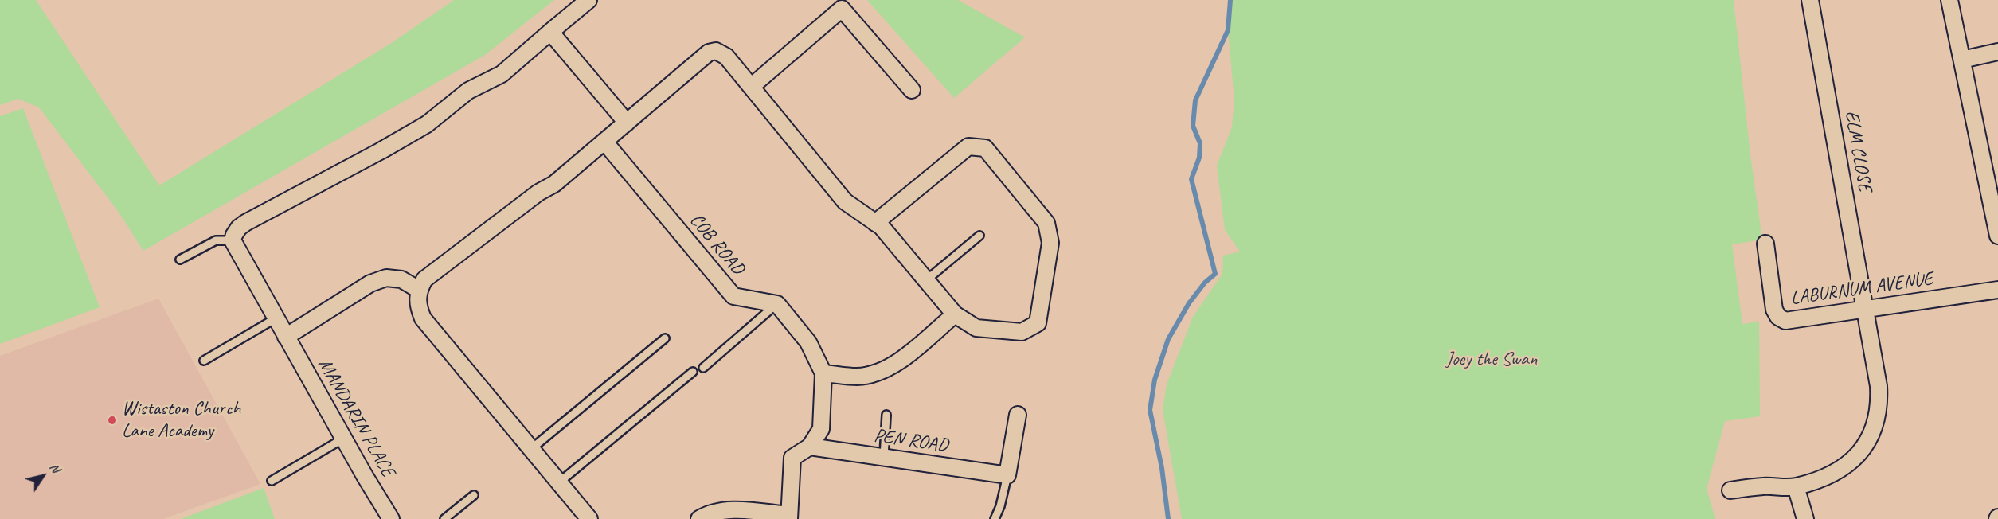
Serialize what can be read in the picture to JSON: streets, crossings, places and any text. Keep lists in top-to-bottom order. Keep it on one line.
{"streets":{"street":["ELM CLOSE","COB ROAD","LABURNUM AVENUE","MANDARIN PLACE","PEN ROAD"]},"crossings":[["ELM CLOSE","LABURNUM AVENUE"]],"parks":["Joey the Swan"],"places":["Wistaston Church Lane Academy"],"north":"top right"}
